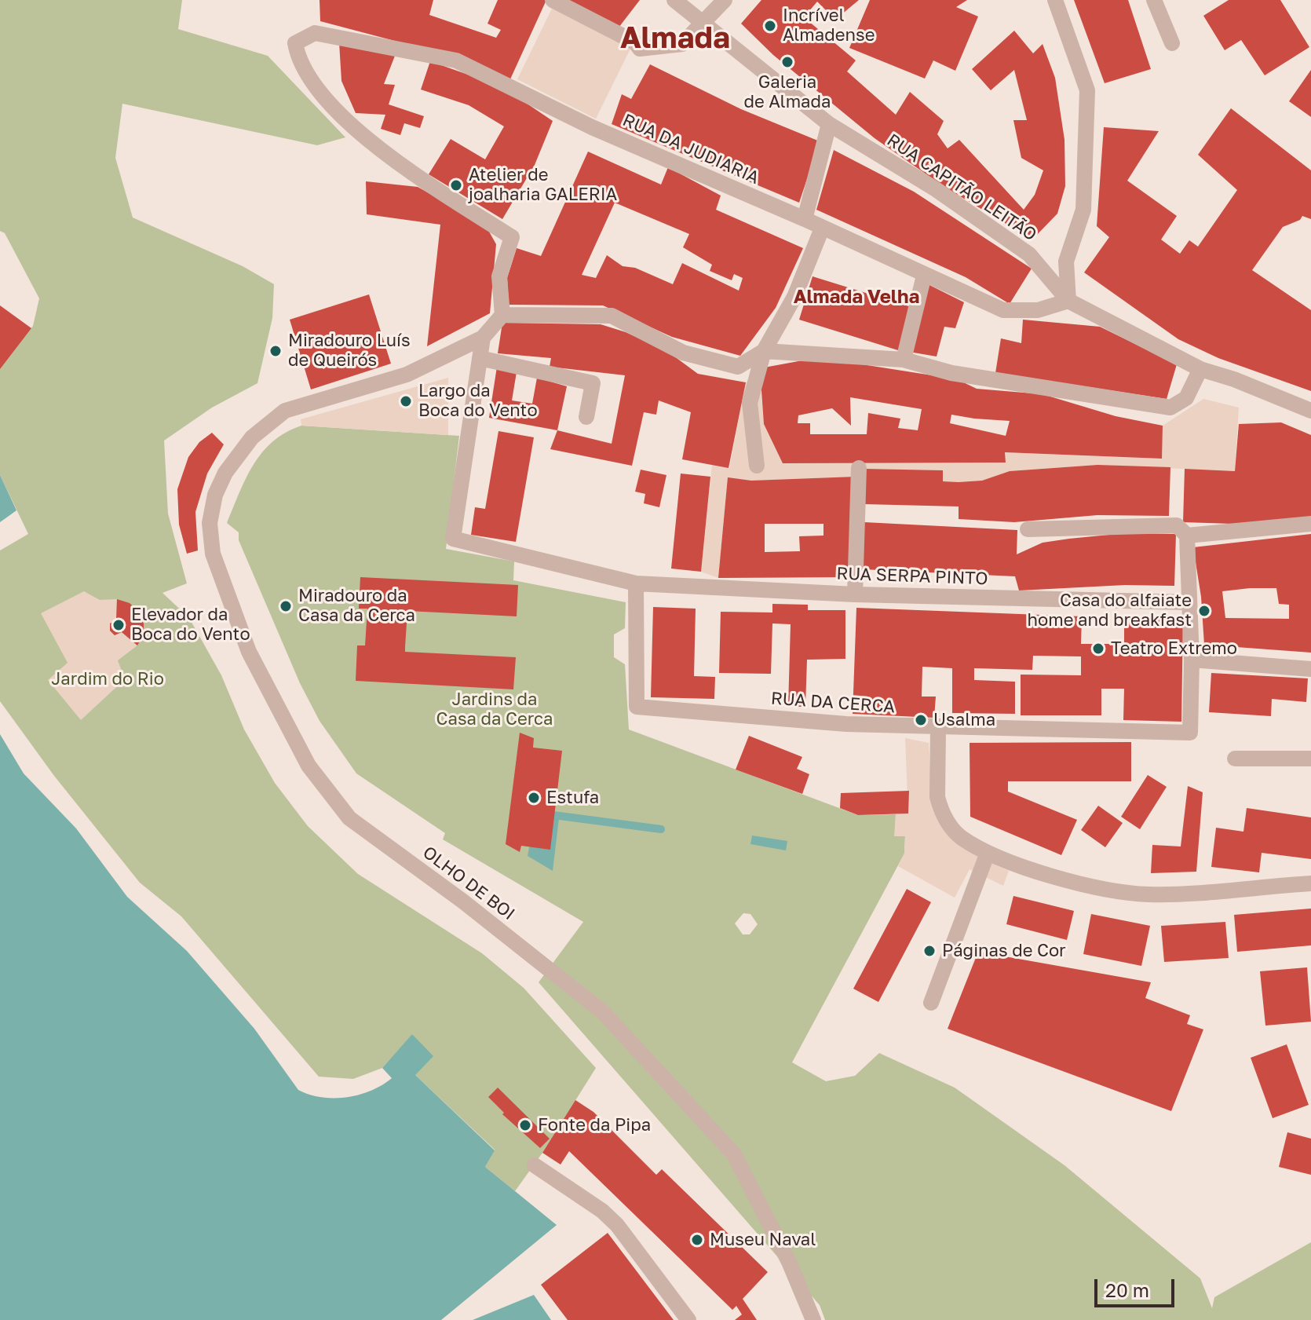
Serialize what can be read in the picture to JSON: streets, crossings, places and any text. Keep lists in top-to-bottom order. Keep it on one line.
{"streets":{"street":["RUA DA JUDIARIA","RUA CAPITÃO LEITÃO","RUA SERPA PINTO","RUA DA CERCA","OLHO DE BOI"]},"crossings":[["RUA DA JUDIARIA","RUA CAPITÃO LEITÃO"],["RUA SERPA PINTO","RUA DA CERCA"]],"districts":["Almada","Almada Velha"],"parks":["Jardim do Rio","Jardins da Casa da Cerca"],"places":["Incrível Almadense","Galeria de Almada","Atelier de joalharia GALERIA","Miradouro Luís de Queirós","Largo da Boca do Vento","Miradouro da Casa da Cerca","Casa do alfaiate home and breakfast","Elevador da Boca do Vento","Teatro Extremo","Usalma","Estufa","Páginas de Cor","Fonte da Pipa","Museu Naval"],"scale_bar":"20 m"}
